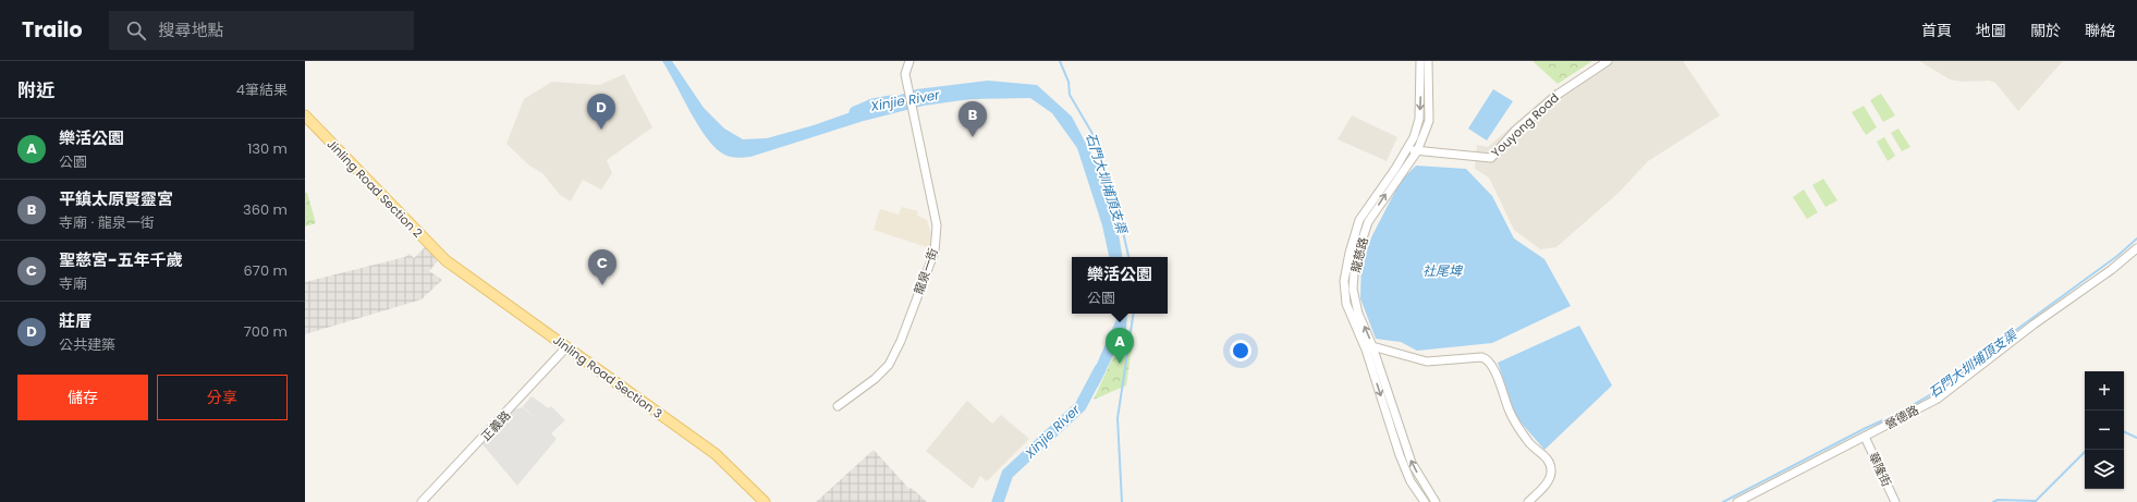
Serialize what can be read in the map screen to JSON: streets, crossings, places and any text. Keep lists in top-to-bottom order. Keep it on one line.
{"streets":{"main road":["Jinling Road Section 2","Jinling Road Section 3"],"street":["Youyong Road","龍慈路","龍泉一街","營德路","正義路","華隆街"]},"crossings":[["Youyong Road","龍慈路"],["Jinling Road Section 2","Jinling Road Section 3"],["Jinling Road Section 3","正義路"],["營德路","華隆街"]],"water":["Xinjie River","石門大圳埔頂支渠","社尾埤"],"page":{"header":"Trailo","search":"搜尋地點","nav":["首頁","地圖","關於","聯絡"],"heading":["附近","4筆結果"],"pins":["D","B","C","A"],"list":[{"mark":"A","name":"樂活公園","note":"公園","value":"130 m"},{"mark":"B","name":"平鎮太原賢靈宮","note":"寺廟 · 龍泉一街","value":"360 m"},{"mark":"C","name":"聖慈宮-五年千歲","note":"寺廟","value":"670 m"},{"mark":"D","name":"莊厝","note":"公共建築","value":"700 m"}],"popup":["樂活公園","公園"],"buttons":["儲存","分享"],"map_buttons":["+","−"]}}
